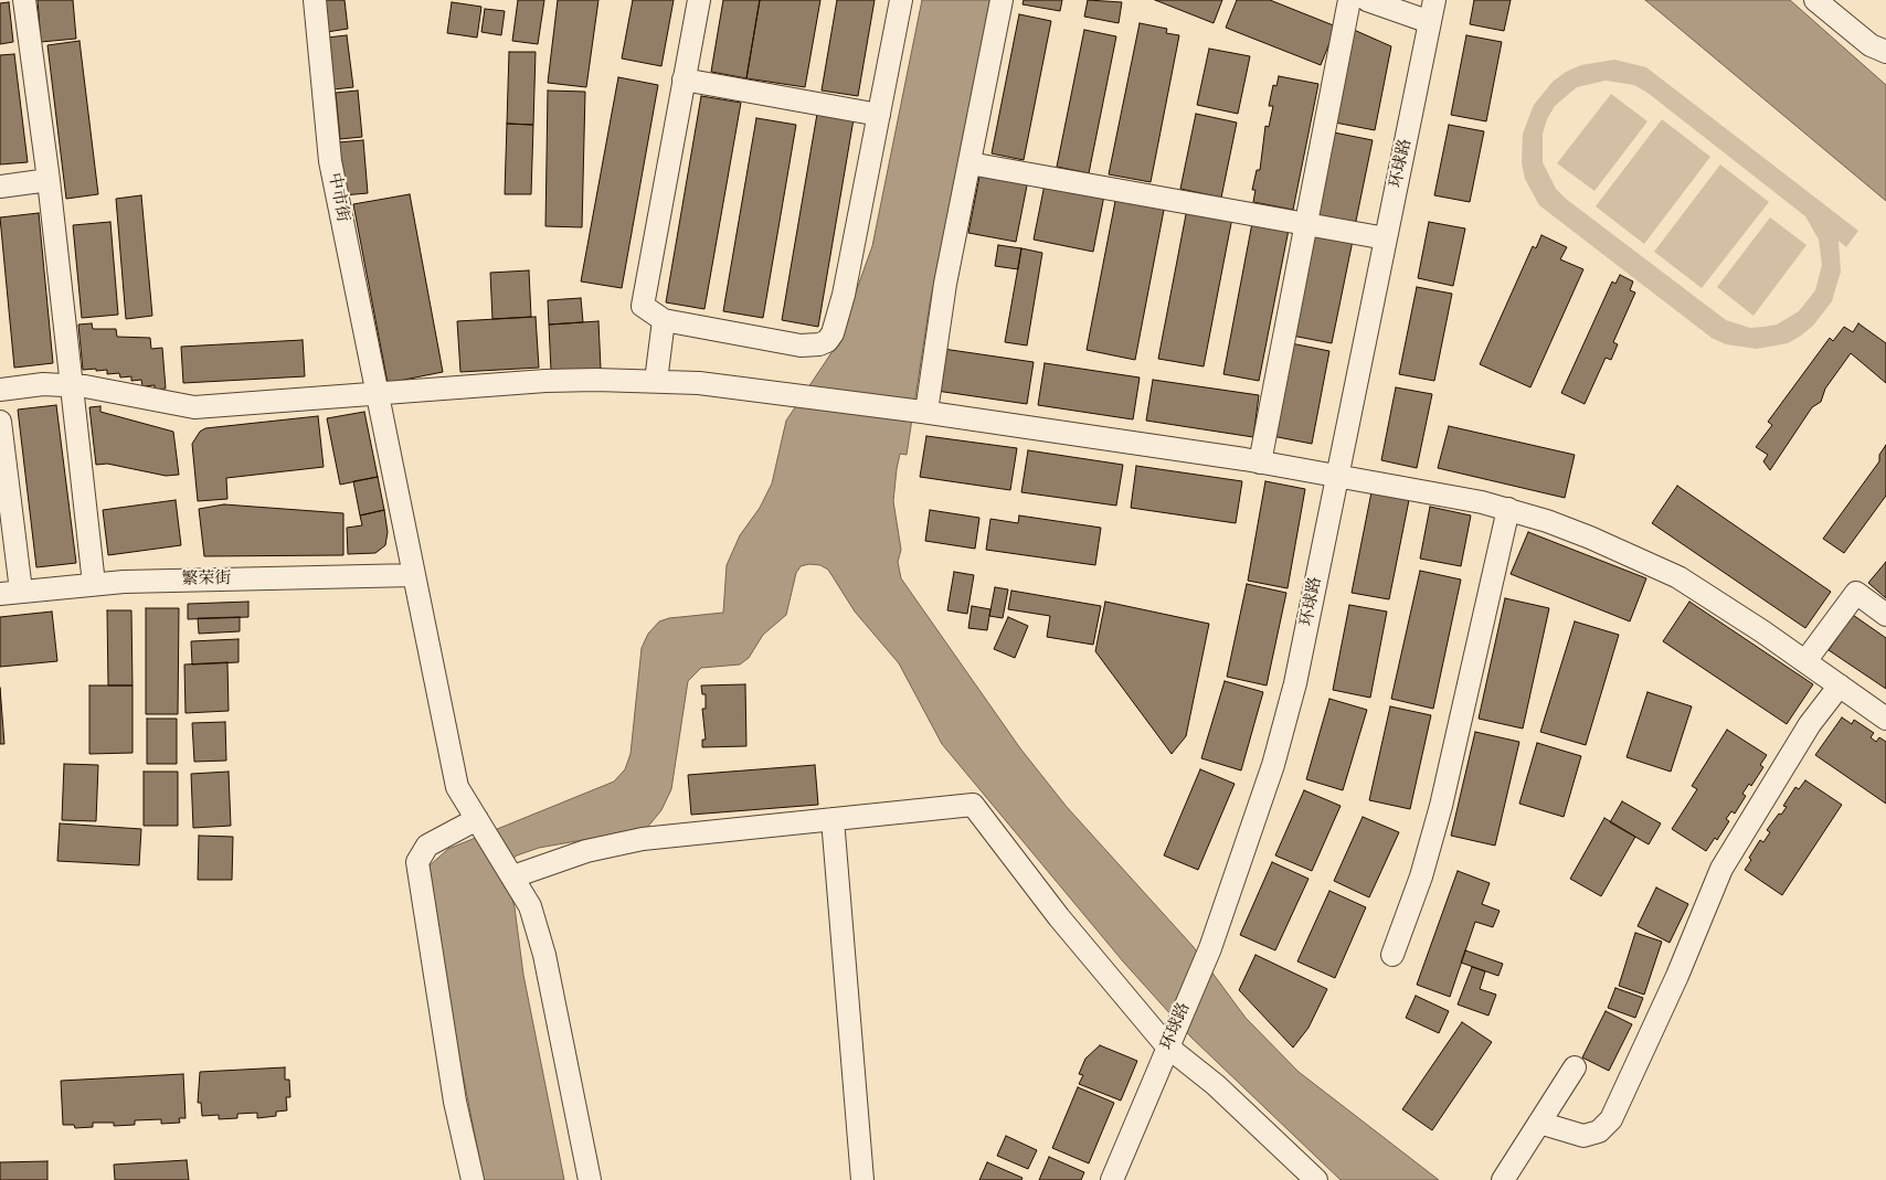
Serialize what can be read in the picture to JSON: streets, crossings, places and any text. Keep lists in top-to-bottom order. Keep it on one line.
{"streets":{"street":["环球路","中市街","繁荣街"]},"crossings":[["中市街","繁荣街"]]}
